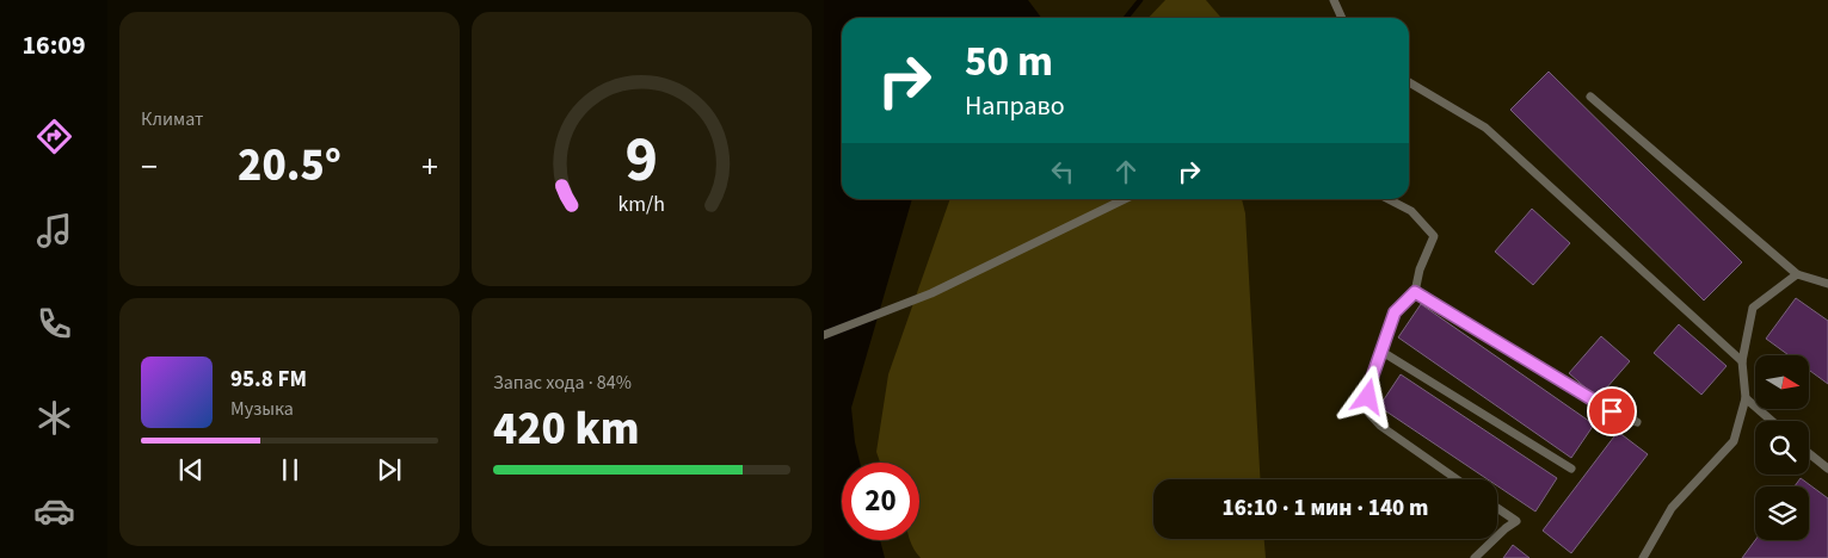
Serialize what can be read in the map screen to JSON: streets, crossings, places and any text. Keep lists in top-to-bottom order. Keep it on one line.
{"north":"right","page":{"tabs":"16:09","tile":["Климат",["Запас хода · 84%","420 km"]],"turn":["50 m","Направо"],"heat":["−","20.5°","+"],"song":["95.8 FM","Музыка"],"limit":"20","trip":"16:10 · 1 мин · 140 m","gauge":["9","km/h"]}}
